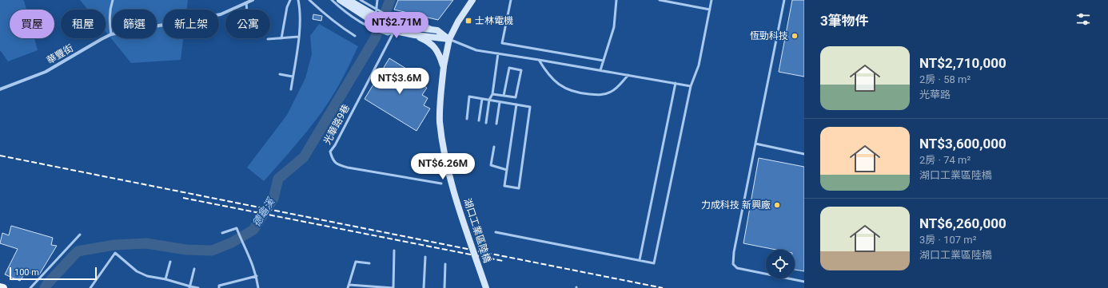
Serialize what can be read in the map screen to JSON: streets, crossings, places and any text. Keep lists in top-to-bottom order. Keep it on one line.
{"streets":{"street":["華豐街","湖口工業區陸橋"],"lane":["光華路9巷"]},"water":["德龜溪"],"places":{"transit":["士林電機"],"other":["恆勁科技","力成科技 新興廠"]},"scale_bar":"100 m","page":{"heading":"3筆物件","chip":["買屋","租屋","篩選","新上架","公寓"],"price":["NT$2.71M","NT$3.6M","NT$6.26M"],"list":[{"name":"NT$2,710,000","note":"2房 · 58 m² · 光華路"},{"name":"NT$3,600,000","note":"2房 · 74 m² · 湖口工業區陸橋"},{"name":"NT$6,260,000","note":"3房 · 107 m² · 湖口工業區陸橋"}],"scale":"100 m"}}
